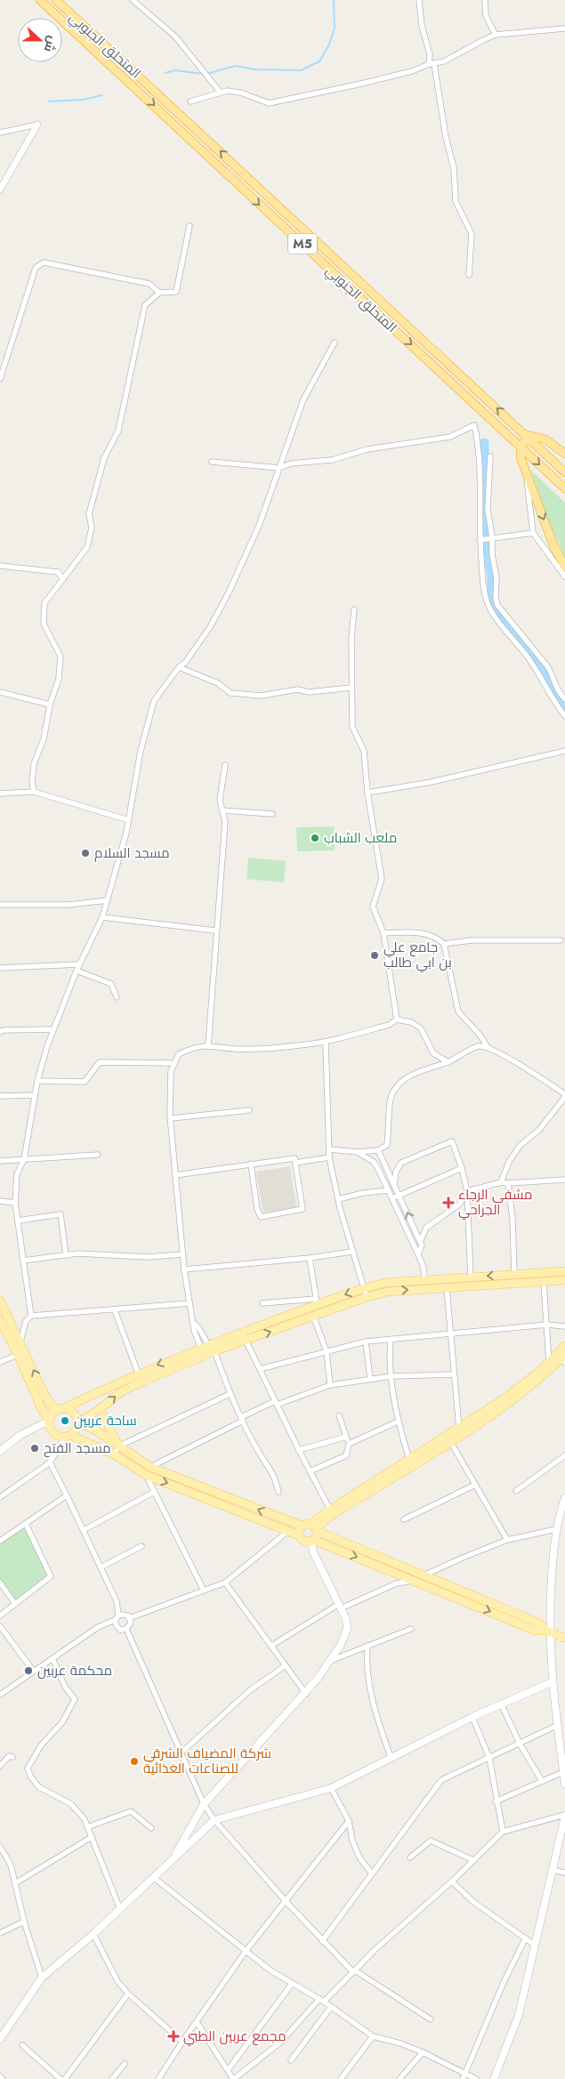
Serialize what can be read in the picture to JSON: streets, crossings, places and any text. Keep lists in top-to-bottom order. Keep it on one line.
{"streets":{"highway":["المتحلق الجنوبي","M5"]},"places":{"other":["ملعب الشباب","مسجد السلام","جامع علي بن ابي طالب","ساحة عربين","مسجد الفتح","محكمة عربين","شركة المضياف الشرقي للصناعات الغذائية"],"health":["مشفى الرجاء الجراحي","مجمع عربين الطبي"]},"north":"right"}
